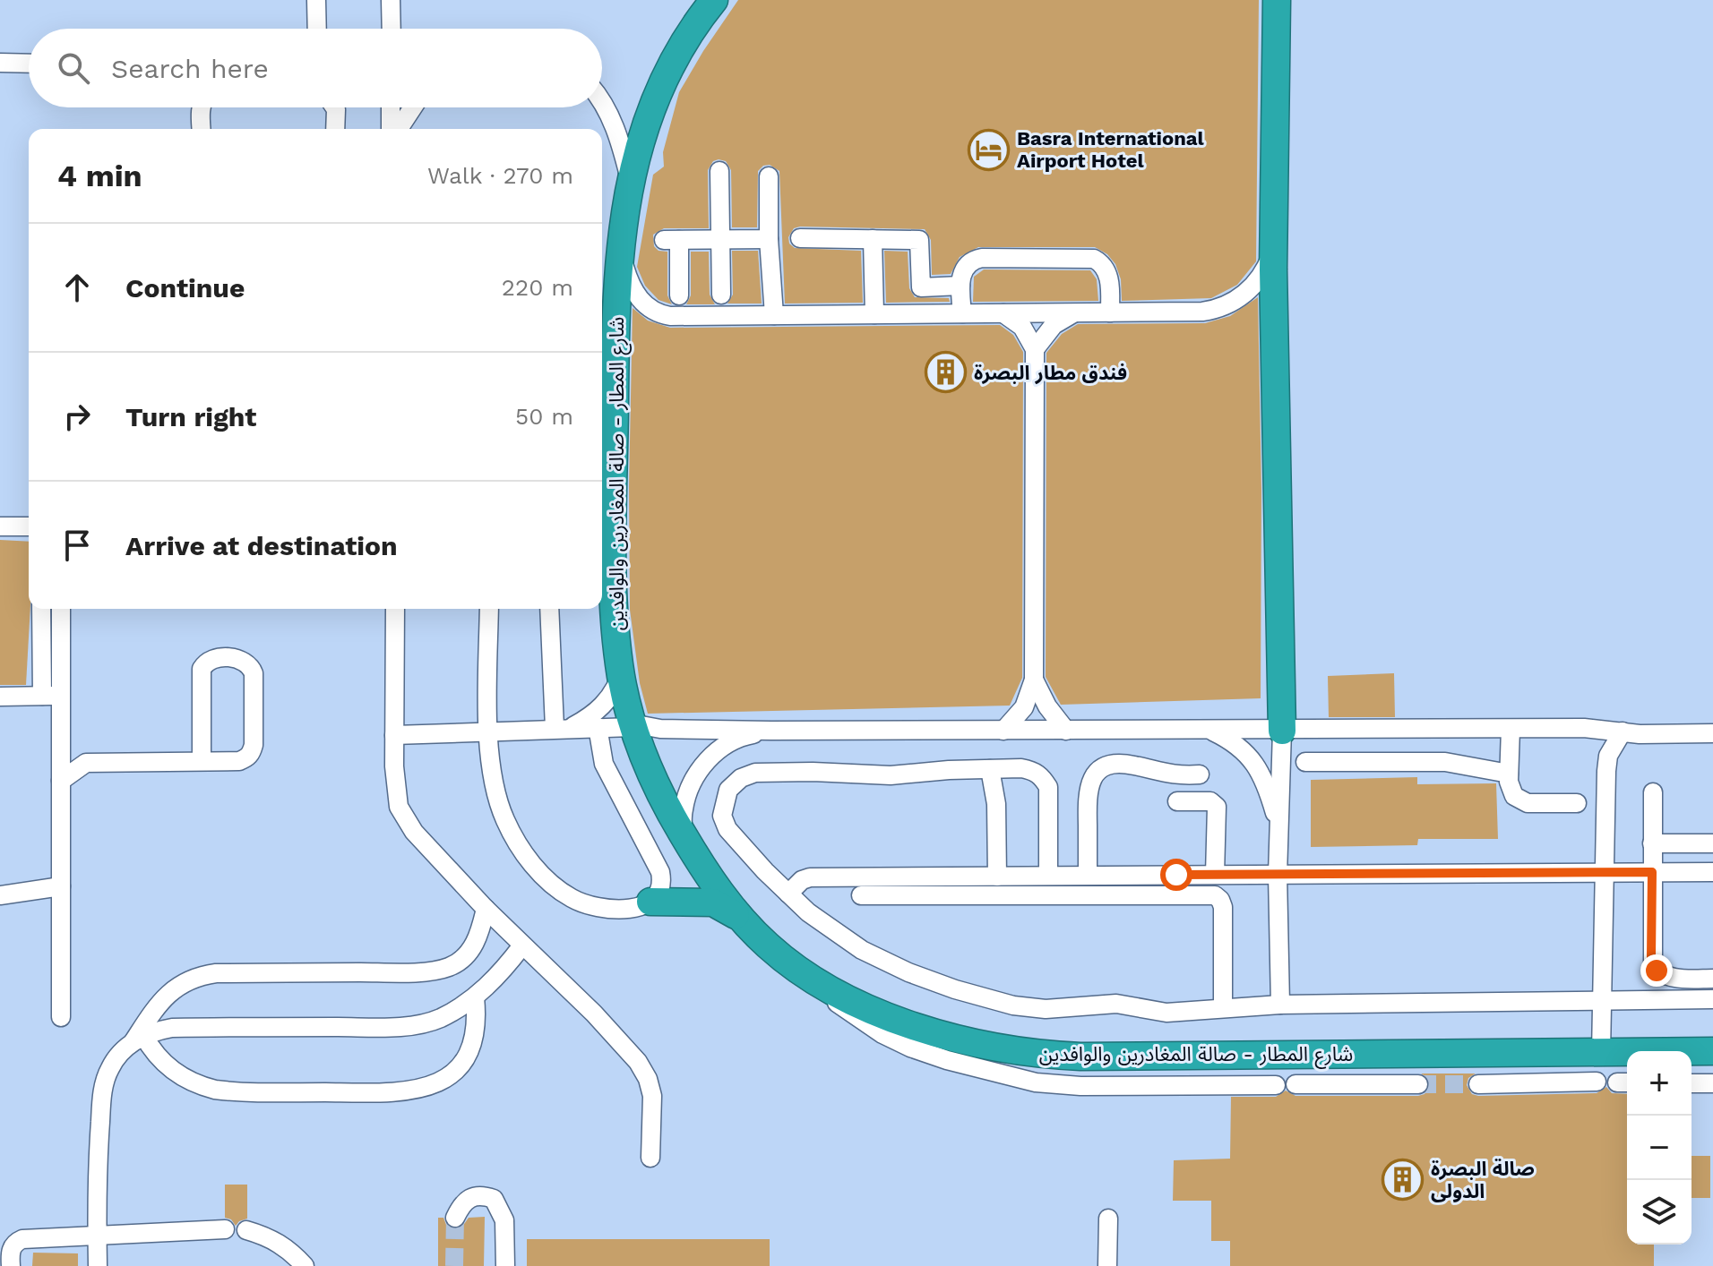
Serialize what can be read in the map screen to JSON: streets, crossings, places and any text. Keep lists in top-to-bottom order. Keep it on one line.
{"streets":{"highway":["شارع المطار - صالة المغادرين والوافدين"]},"places":{"hotel":["Basra International Airport Hotel"],"building":["فندق مطار البصرة","صالة البصرة الدولى"]},"page":{"search":"Search here","heading":["4 min","Walk · 270 m"],"list":[["Continue","220 m"],["Turn right","50 m"],"Arrive at destination"],"map_buttons":["+","−"]}}
